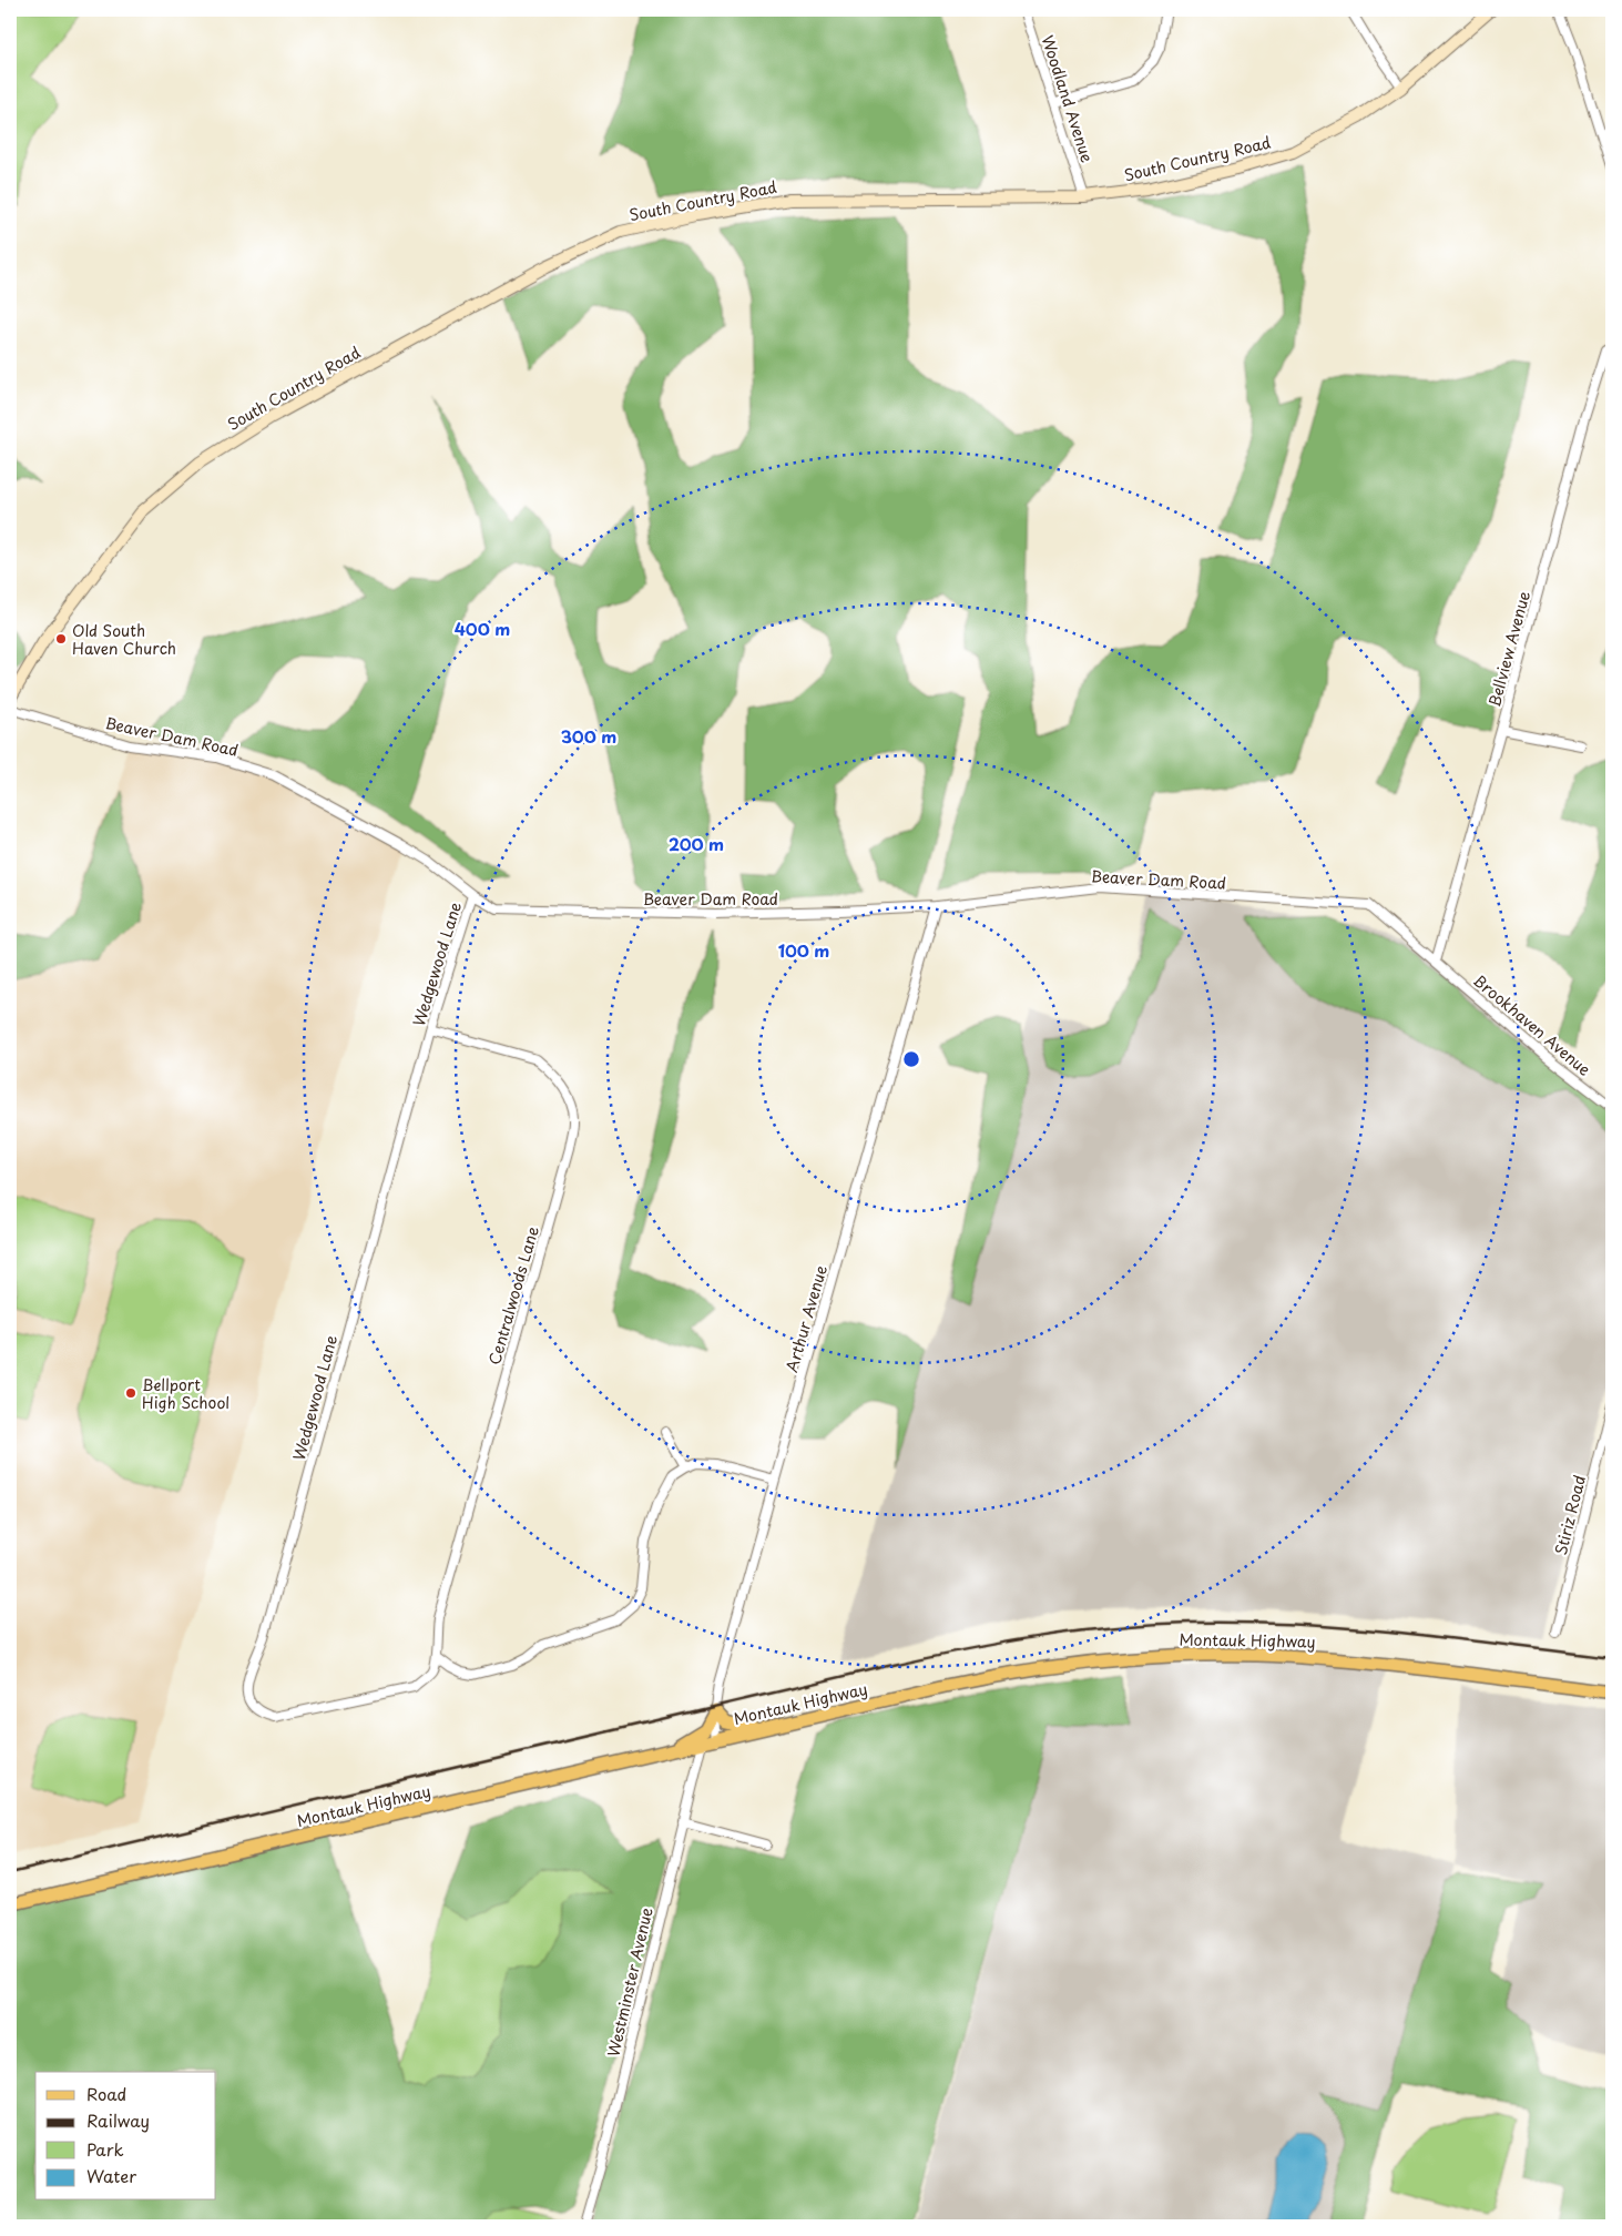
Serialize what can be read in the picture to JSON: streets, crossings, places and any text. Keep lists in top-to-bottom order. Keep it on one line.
{"streets":{"main road":["South Country Road","Montauk Highway"],"street":["Woodland Avenue","Bellview Avenue","Beaver Dam Road","Wedgewood Lane","Brookhaven Avenue","Centralwoods Lane","Arthur Avenue","Stiriz Road","Westminster Avenue"]},"crossings":[["Woodland Avenue","South Country Road"],["Bellview Avenue","Beaver Dam Road"],["Bellview Avenue","Brookhaven Avenue"],["Beaver Dam Road","Wedgewood Lane"],["Beaver Dam Road","Brookhaven Avenue"],["Beaver Dam Road","Arthur Avenue"],["Wedgewood Lane","Centralwoods Lane"],["Arthur Avenue","Montauk Highway"],["Montauk Highway","Westminster Avenue"]],"places":["Old South Haven Church","Bellport High School"],"legend":["Road","Railway","Park","Water"],"rings":["400 m","300 m","200 m","100 m"]}
